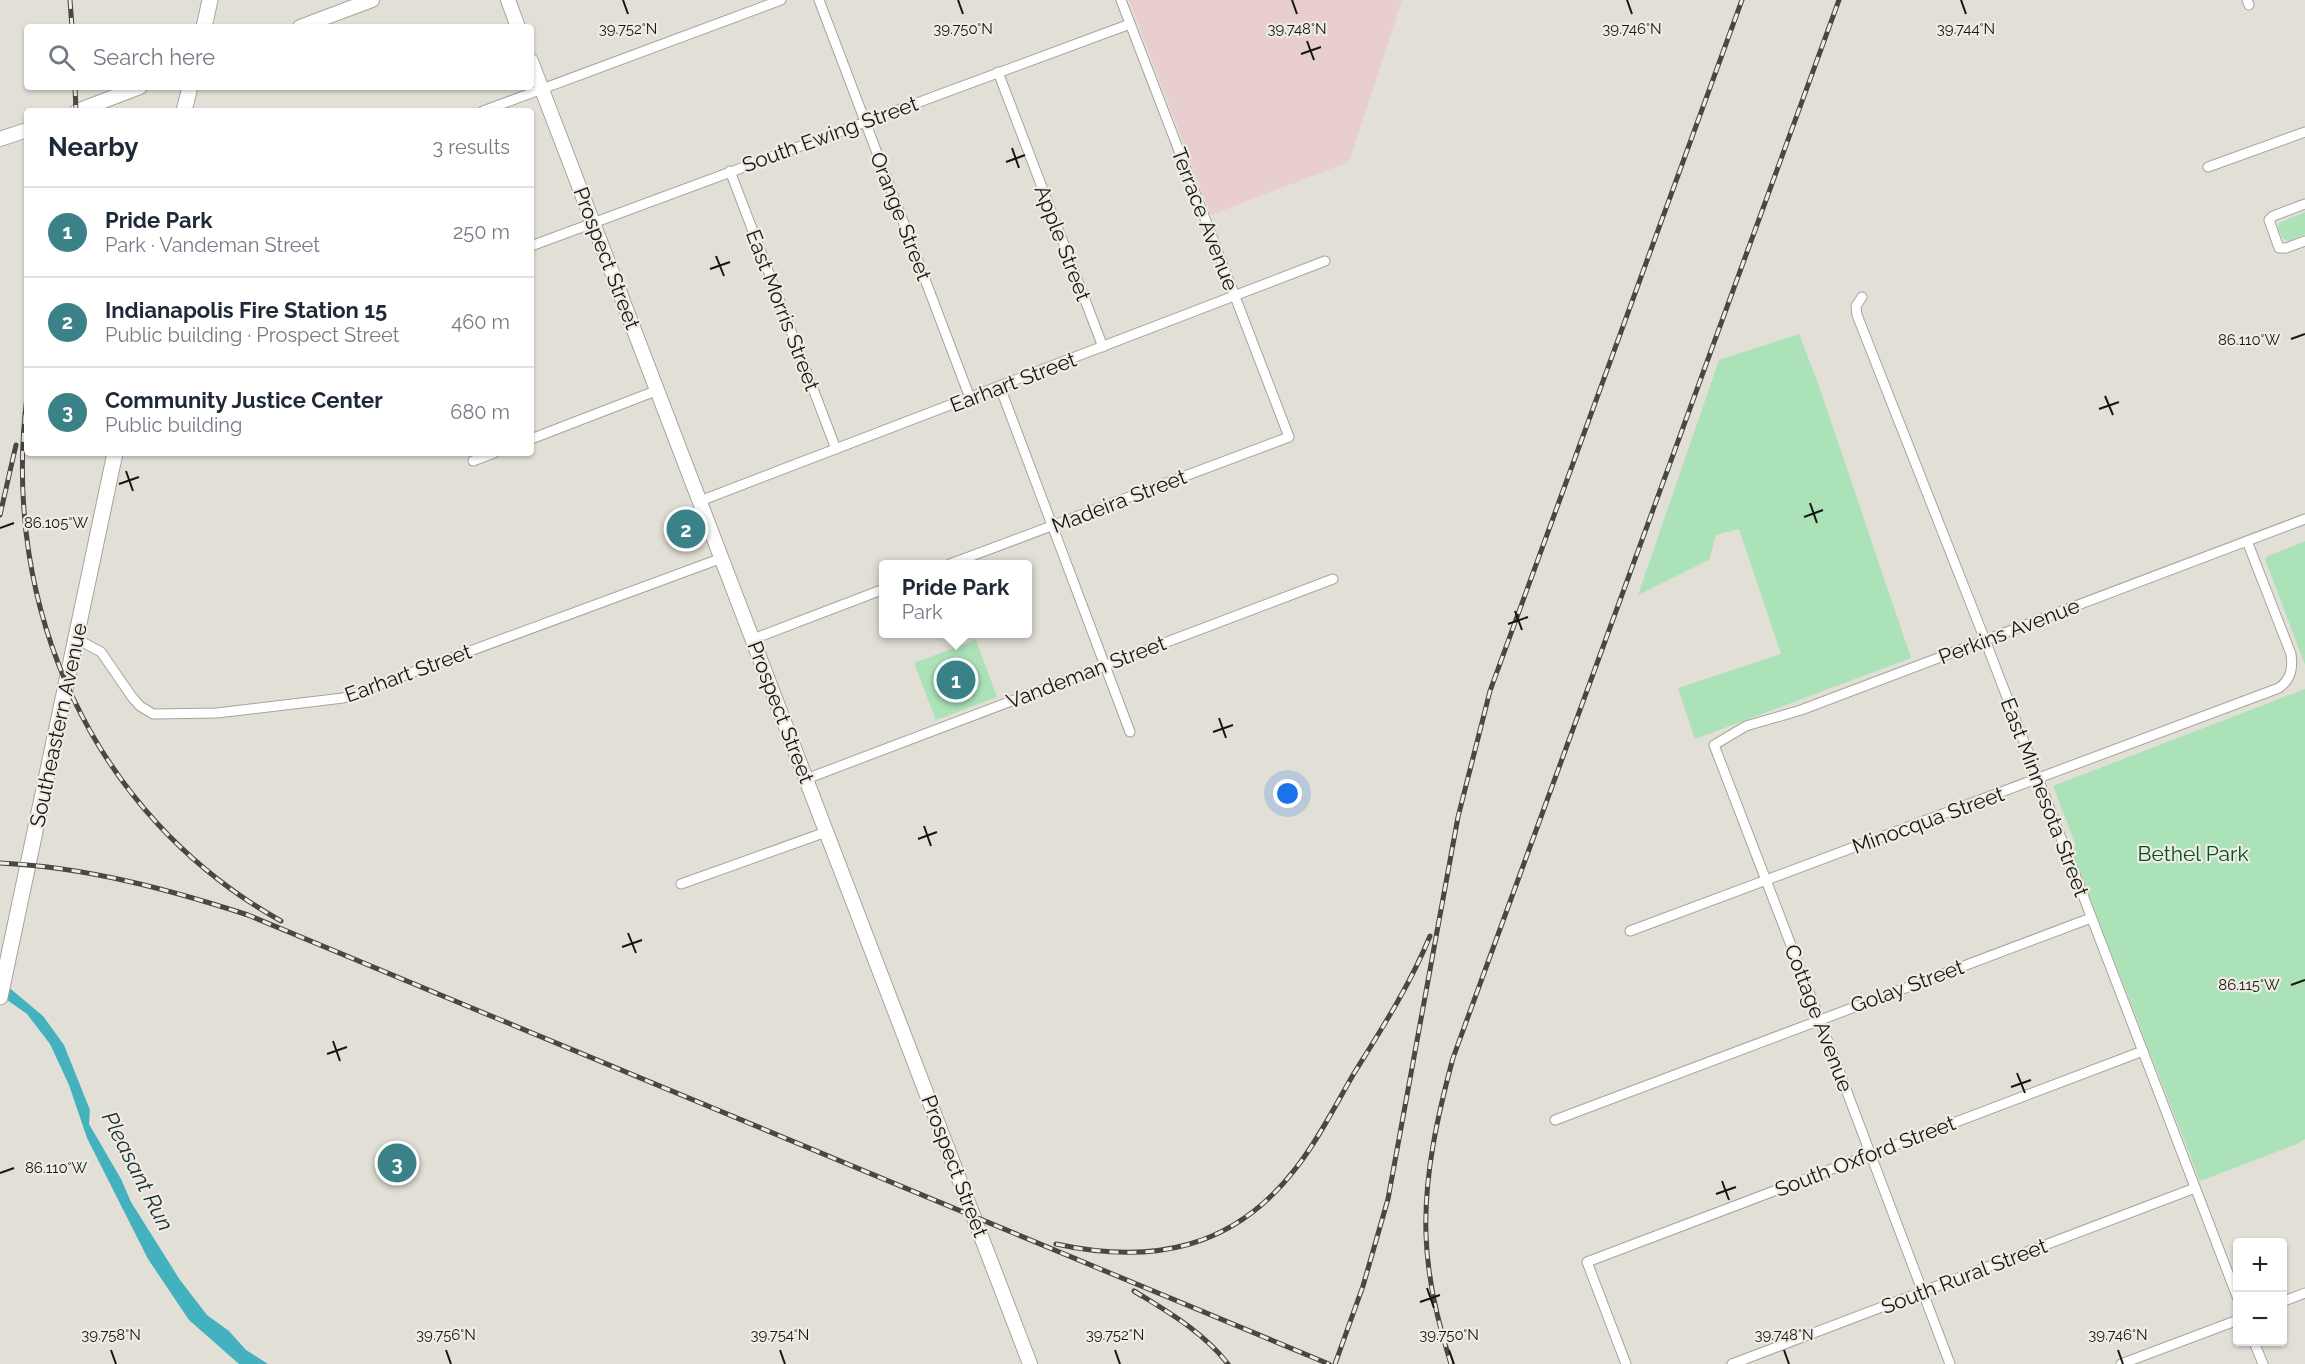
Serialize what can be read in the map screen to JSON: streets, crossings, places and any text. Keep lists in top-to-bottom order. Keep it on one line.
{"streets":{"main road":["Prospect Street","Southeastern Avenue"],"street":["South Ewing Street","Orange Street","Terrace Avenue","Apple Street","East Morris Street","Earhart Street","Madeira Street","Perkins Avenue","Vandeman Street","East Minnesota Street","Minocqua Street","Golay Street","Cottage Avenue","South Oxford Street","South Rural Street"]},"crossings":[["South Ewing Street","Orange Street"],["South Ewing Street","Terrace Avenue"],["South Ewing Street","Apple Street"],["South Ewing Street","Prospect Street"],["South Ewing Street","East Morris Street"],["Orange Street","Earhart Street"],["Terrace Avenue","Earhart Street"],["Terrace Avenue","Madeira Street"],["Apple Street","Earhart Street"],["Prospect Street","Earhart Street"],["Prospect Street","Vandeman Street"],["East Morris Street","Earhart Street"],["Earhart Street","Southeastern Avenue"],["Perkins Avenue","East Minnesota Street"],["Perkins Avenue","Minocqua Street"],["Perkins Avenue","Cottage Avenue"],["East Minnesota Street","Minocqua Street"],["East Minnesota Street","Golay Street"],["East Minnesota Street","South Oxford Street"],["East Minnesota Street","South Rural Street"],["Minocqua Street","Cottage Avenue"],["Golay Street","Cottage Avenue"],["Cottage Avenue","South Oxford Street"],["Cottage Avenue","South Rural Street"]],"water":["Pleasant Run"],"parks":["Bethel Park"],"page":{"search":"Search here","heading":["Nearby","3 results"],"list":[{"mark":"1","name":"Pride Park","note":"Park · Vandeman Street","value":"250 m"},{"mark":"2","name":"Indianapolis Fire Station 15","note":"Public building · Prospect Street","value":"460 m"},{"mark":"3","name":"Community Justice Center","note":"Public building","value":"680 m"}],"pins":["2","1","3"],"popup":["Pride Park","Park"],"map_buttons":["+","−"]},"coordinates":["39.752°N","39.750°N","39.748°N","39.746°N","39.744°N","86.110°W","86.105°W","86.115°W","39.758°N","39.756°N","39.754°N"]}
